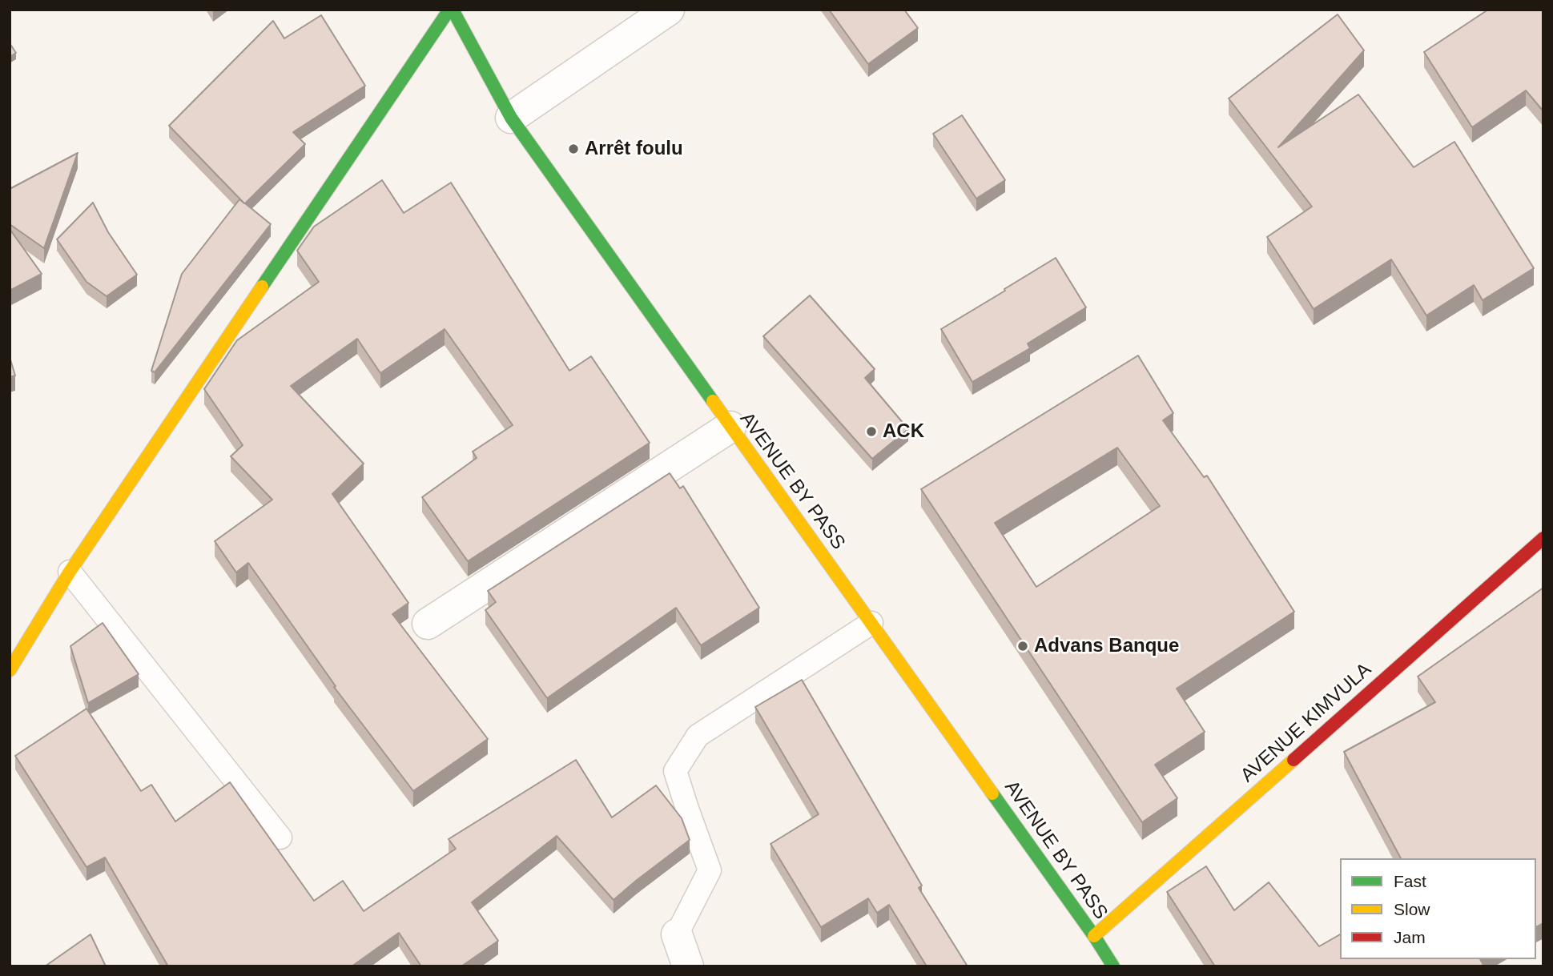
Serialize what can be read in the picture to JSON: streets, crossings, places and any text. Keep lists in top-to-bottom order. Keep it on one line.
{"streets":{"main road":["AVENUE BY PASS","AVENUE KIMVULA"]},"crossings":[["AVENUE BY PASS","AVENUE KIMVULA"]],"places":["Arrêt foulu","ACK","Advans Banque"],"legend":["Fast","Slow","Jam"]}
